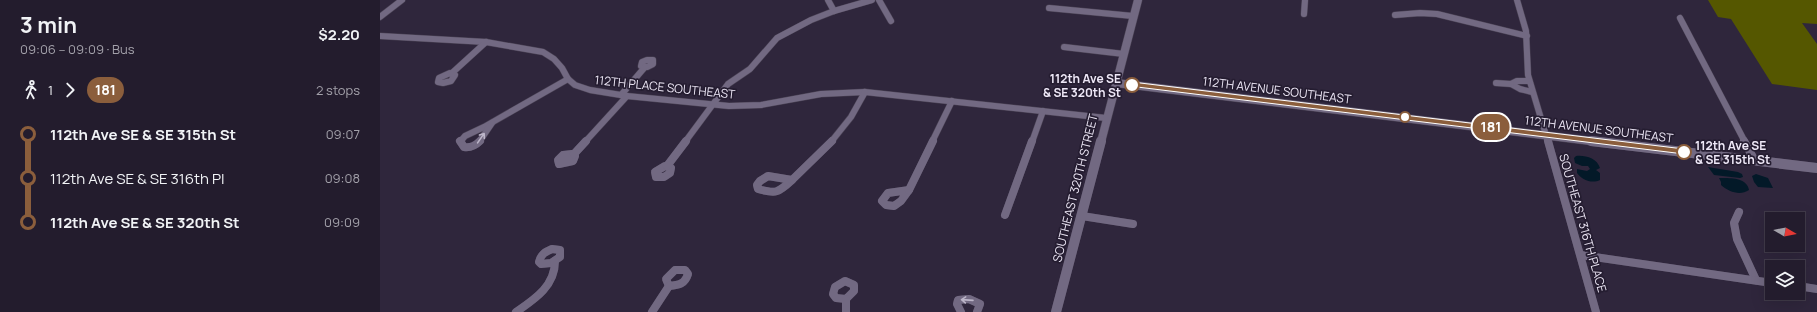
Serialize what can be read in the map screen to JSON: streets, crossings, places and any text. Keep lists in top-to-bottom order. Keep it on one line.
{"streets":{"street":["112TH PLACE SOUTHEAST","112TH AVENUE SOUTHEAST","SOUTHEAST 320TH STREET","SOUTHEAST 316TH PLACE"]},"crossings":[["112TH PLACE SOUTHEAST","SOUTHEAST 320TH STREET"],["112TH AVENUE SOUTHEAST","SOUTHEAST 320TH STREET"],["112TH AVENUE SOUTHEAST","SOUTHEAST 316TH PLACE"]],"places":["112th Ave SE & SE 320th St","112th Ave SE & SE 315th St"],"lines":["bus line 181"],"north":"right","page":{"heading":["3 min","09:06 – 09:09 · Bus","$2.20"],"on_map":"181","legs":["1","181","2 stops"],"list":[{"name":"112th Ave SE & SE 315th St","value":"09:07"},{"name":"112th Ave SE & SE 316th Pl","value":"09:08"},{"name":"112th Ave SE & SE 320th St","value":"09:09"}]}}
